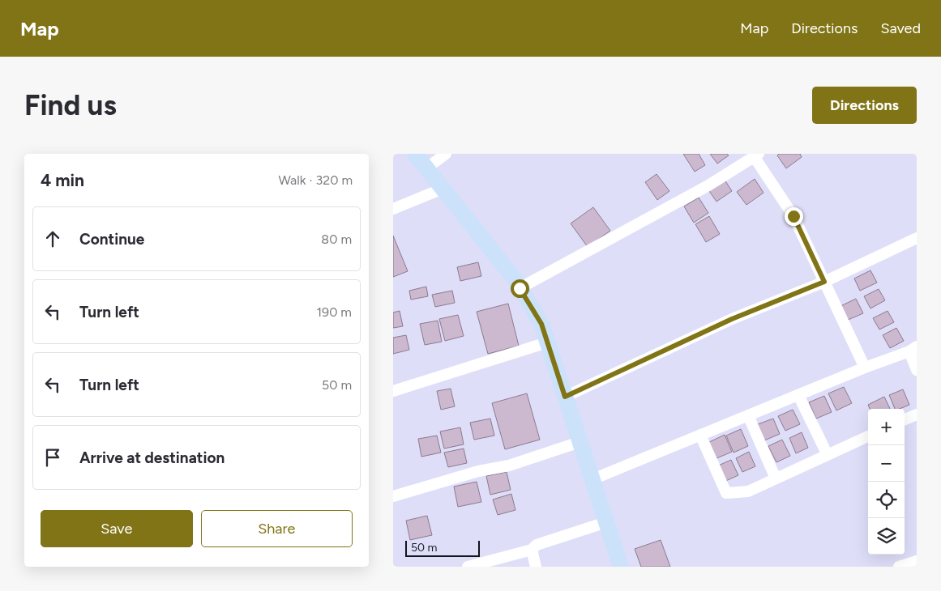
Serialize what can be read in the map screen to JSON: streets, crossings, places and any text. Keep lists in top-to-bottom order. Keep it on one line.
{"scale_bar":"50 m","page":{"header":"Map","nav":["Map","Directions","Saved"],"buttons":["Directions",["Save","Share"]],"title":"Find us","heading":["4 min","Walk · 320 m"],"list":[["Continue","80 m"],["Turn left","190 m"],["Turn left","50 m"],"Arrive at destination"],"map_buttons":["+","−"],"scale":"50 m"}}
